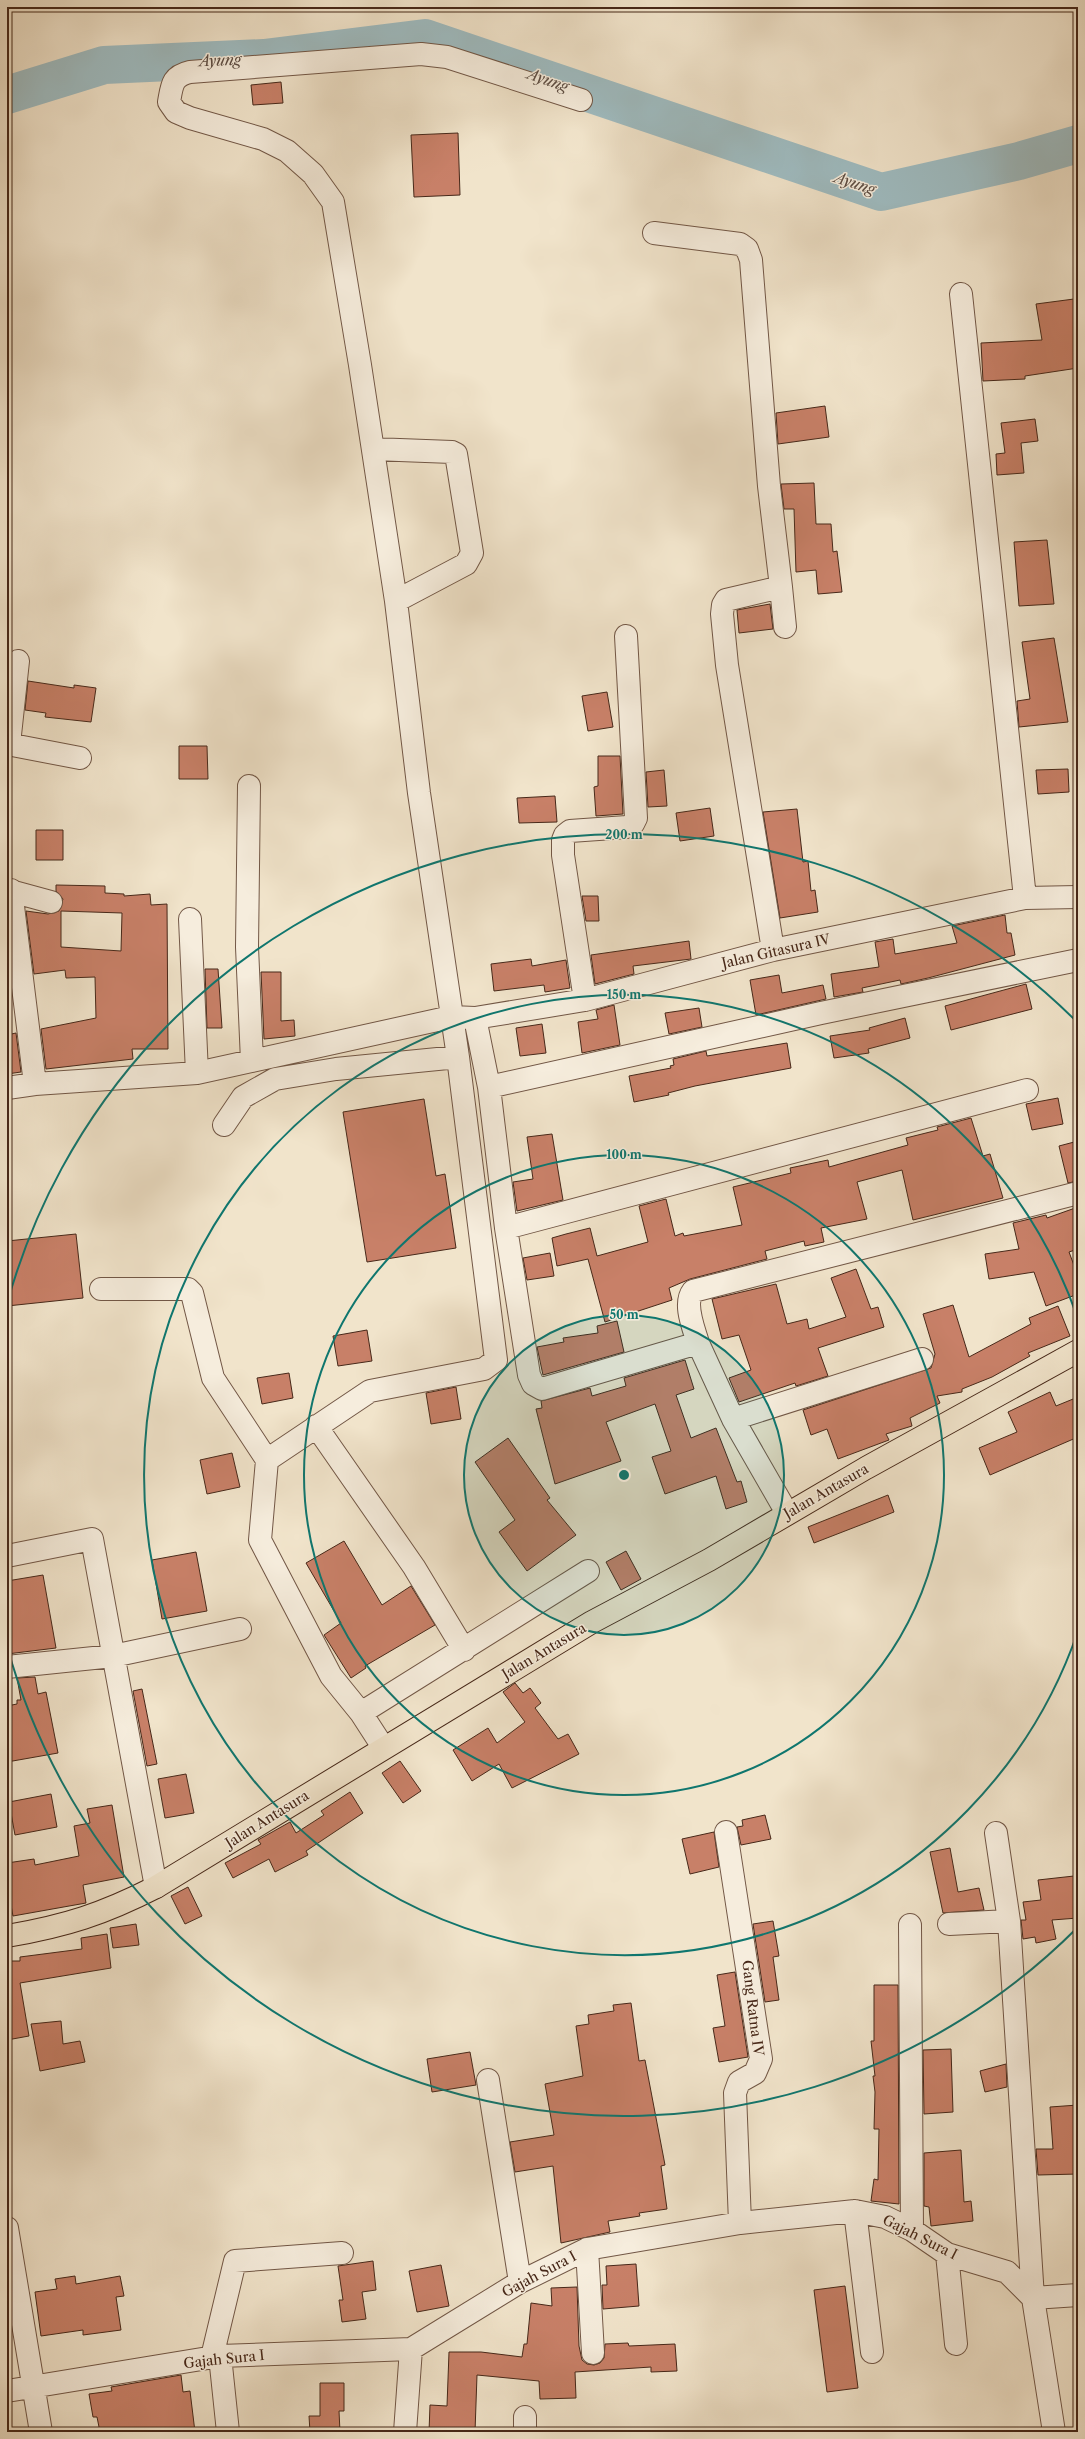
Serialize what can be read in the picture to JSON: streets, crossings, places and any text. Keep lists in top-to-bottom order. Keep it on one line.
{"streets":{"main road":["Jalan Antasura"],"street":["Jalan Gitasura IV","Gang Ratna IV","Gajah Sura I"]},"crossings":[["Gang Ratna IV","Gajah Sura I"]],"water":["Ayung"],"rings":["200 m","150 m","100 m","50 m"]}
